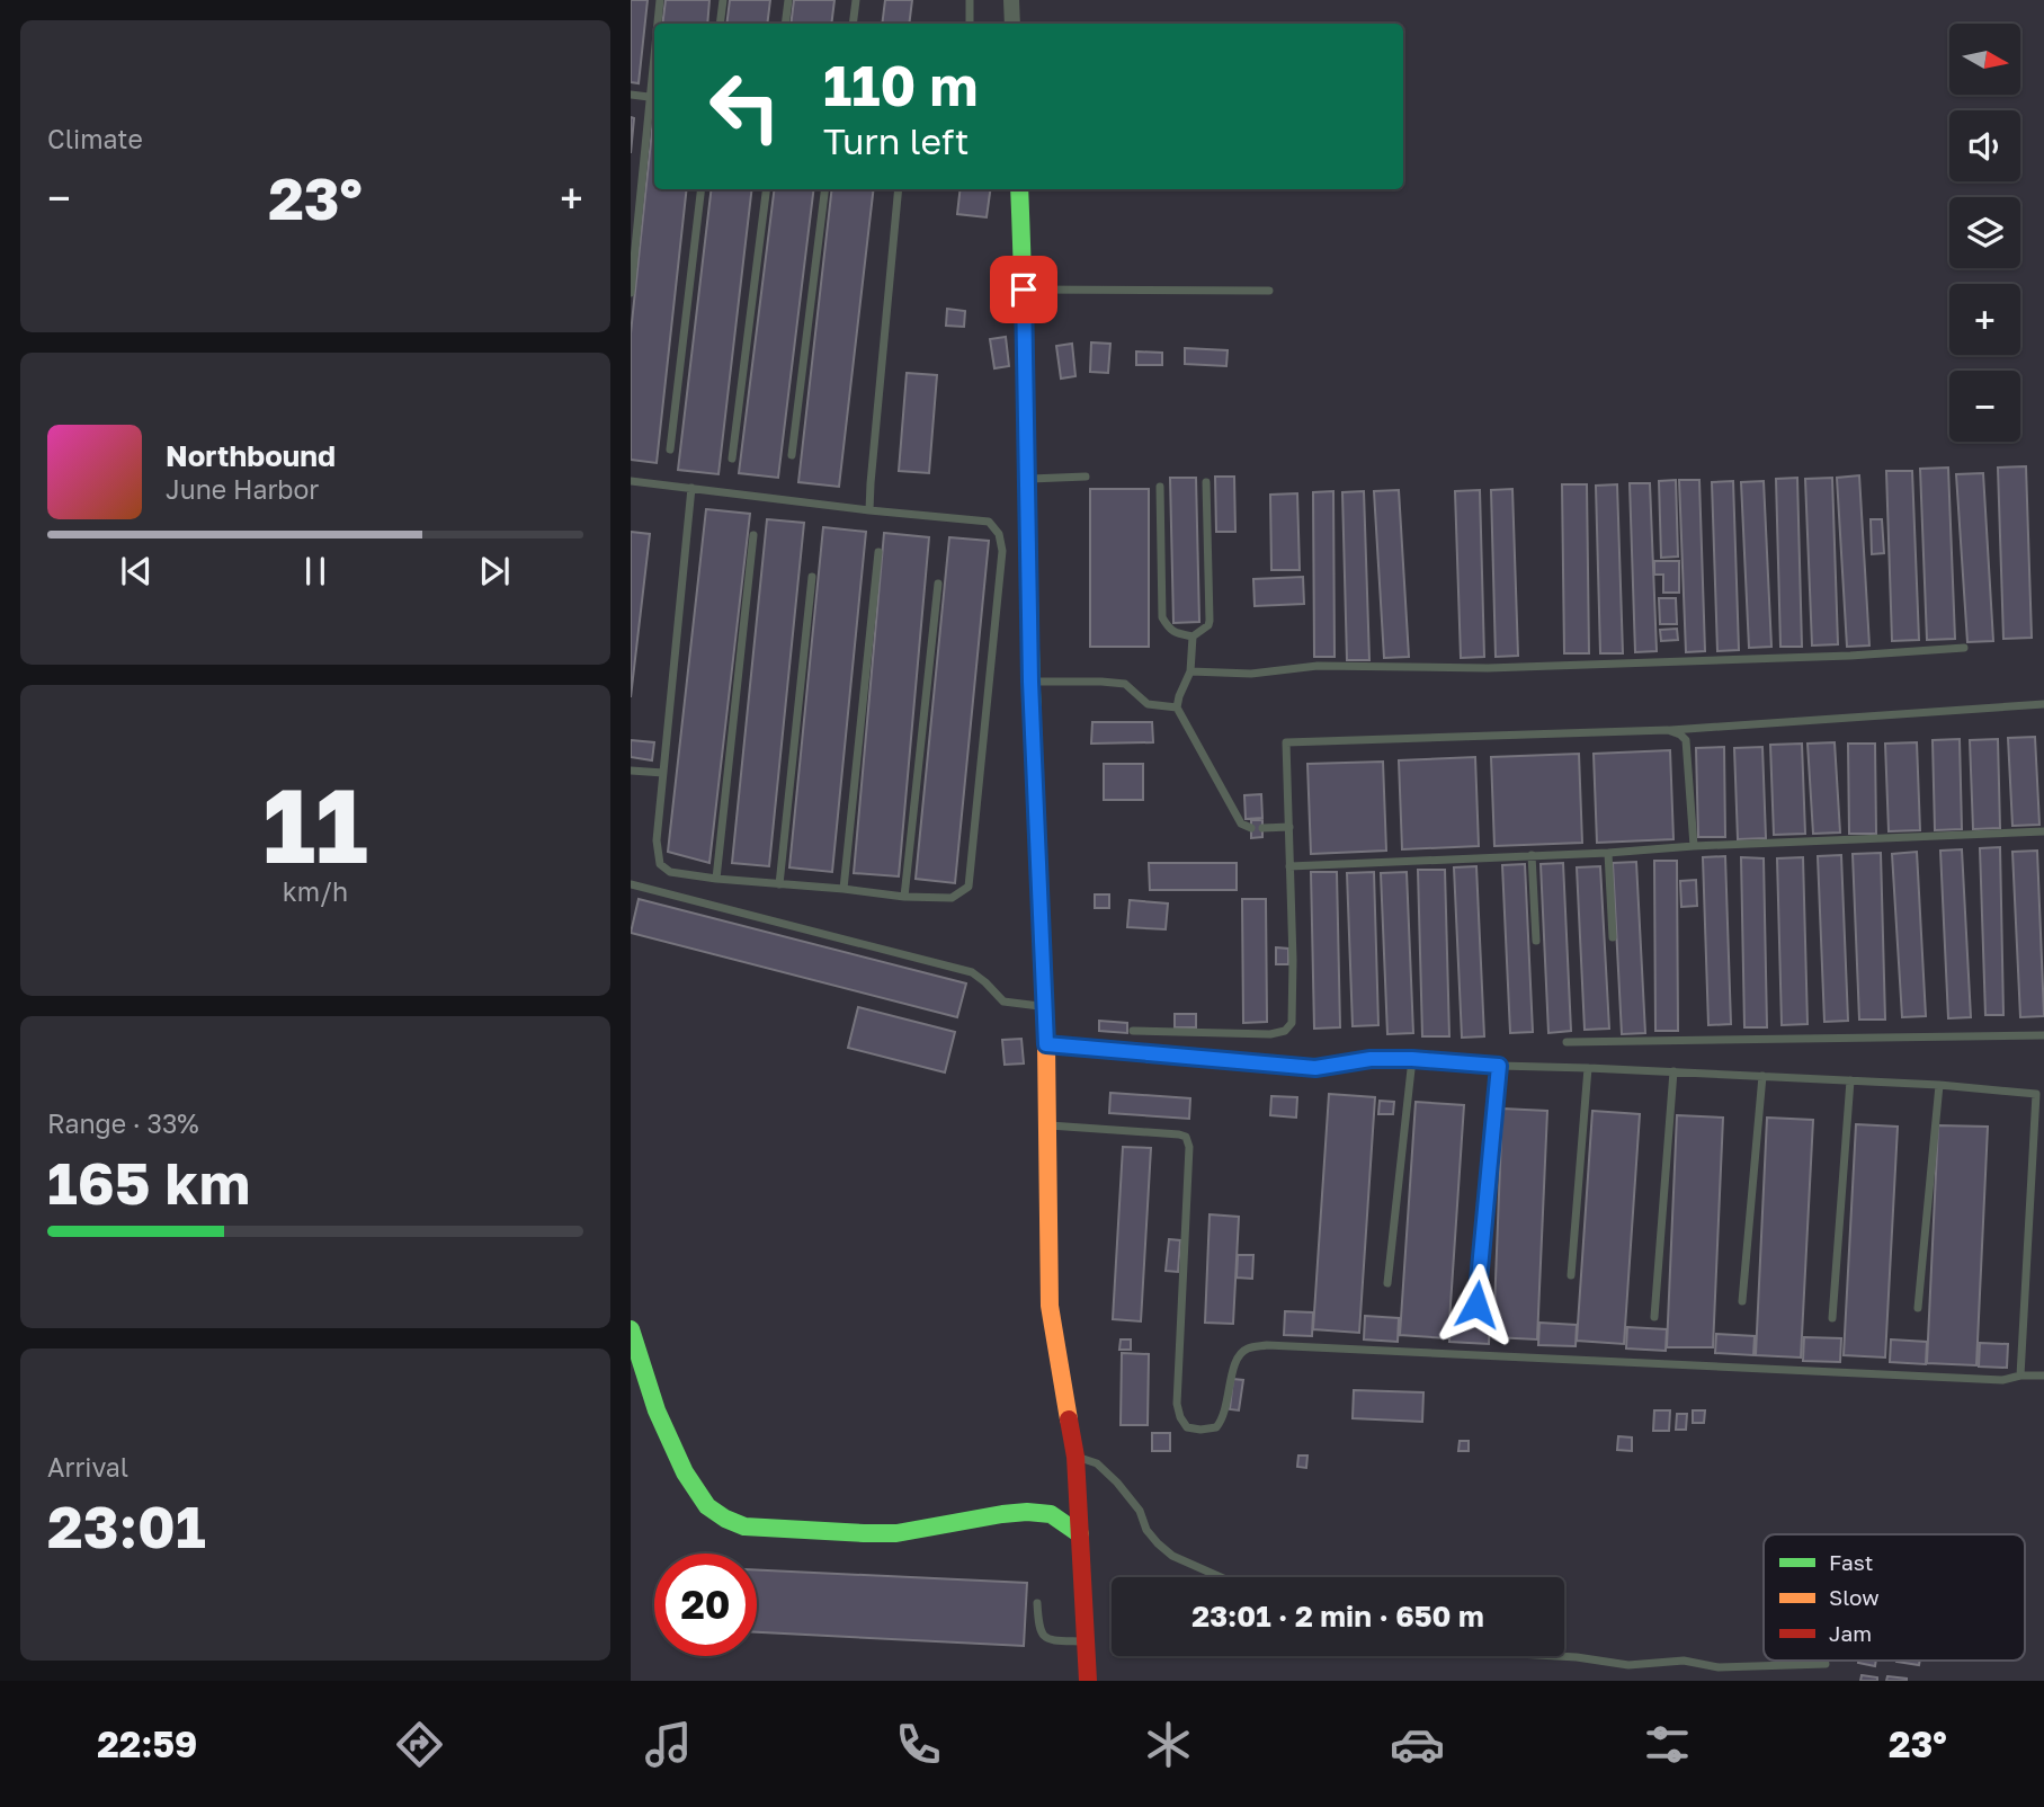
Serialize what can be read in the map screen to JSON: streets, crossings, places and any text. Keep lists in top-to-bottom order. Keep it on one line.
{"legend":["Fast","Slow","Jam"],"north":"right","page":{"tile":["Climate",["11","km/h"],["Range · 33%","165 km"],["Arrival","23:01"]],"map_buttons":["+","−"],"turn":["110 m","Turn left"],"heat":["−","23°","+"],"song":["Northbound","June Harbor"],"limit":"20","trip":"23:01 · 2 min · 650 m","tabs":["22:59","23°"]}}
